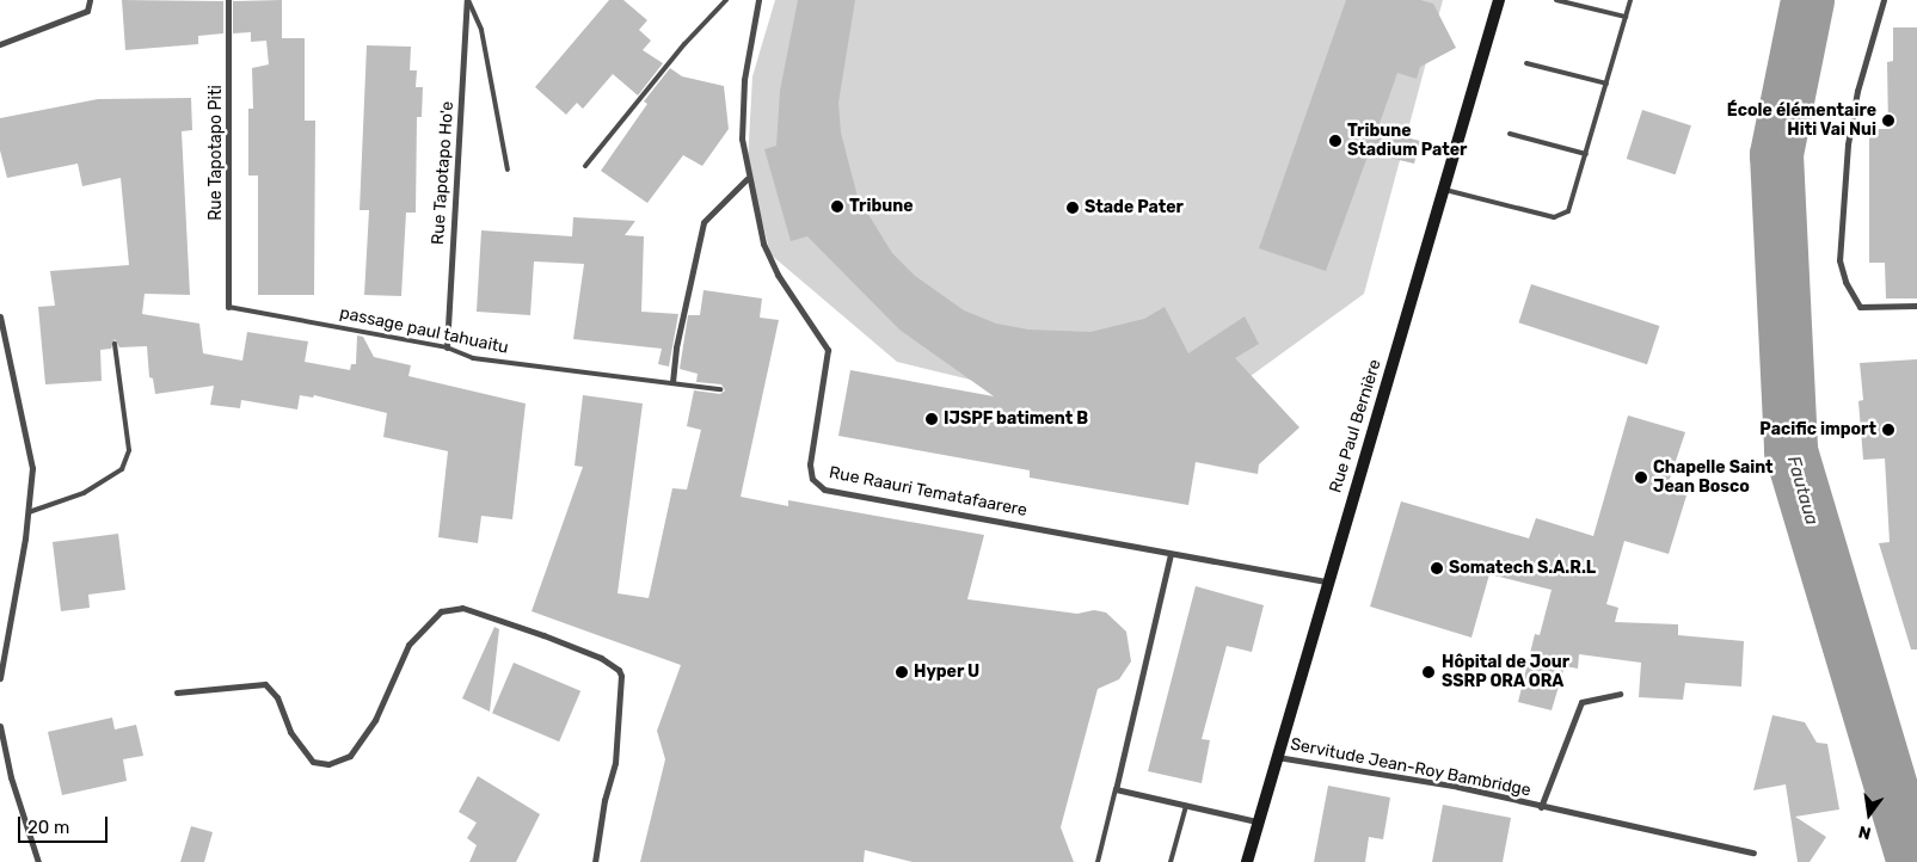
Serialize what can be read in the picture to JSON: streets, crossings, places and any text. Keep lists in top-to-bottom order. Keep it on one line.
{"streets":{"main road":["Rue Paul Bernière"],"street":["Rue Tapotapo Piti","Rue Tapotapo Ho'e","Rue Raauri Tematafaarere","Servitude Jean-Roy Bambridge"],"lane":["passage paul tahuaitu"]},"crossings":[["Rue Tapotapo Piti","passage paul tahuaitu"],["Rue Tapotapo Ho'e","passage paul tahuaitu"],["Rue Paul Bernière","Rue Raauri Tematafaarere"],["Rue Paul Bernière","Servitude Jean-Roy Bambridge"]],"water":["Fautaua"],"places":["École élémentaire Hiti Vai Nui","Tribune Stadium Pater","Tribune","Stade Pater","IJSPF batiment B","Pacific import","Chapelle Saint Jean Bosco","Somatech S.A.R.L","Hyper U","Hôpital de Jour SSRP ORA ORA"],"scale_bar":"20 m","north":"bottom"}
